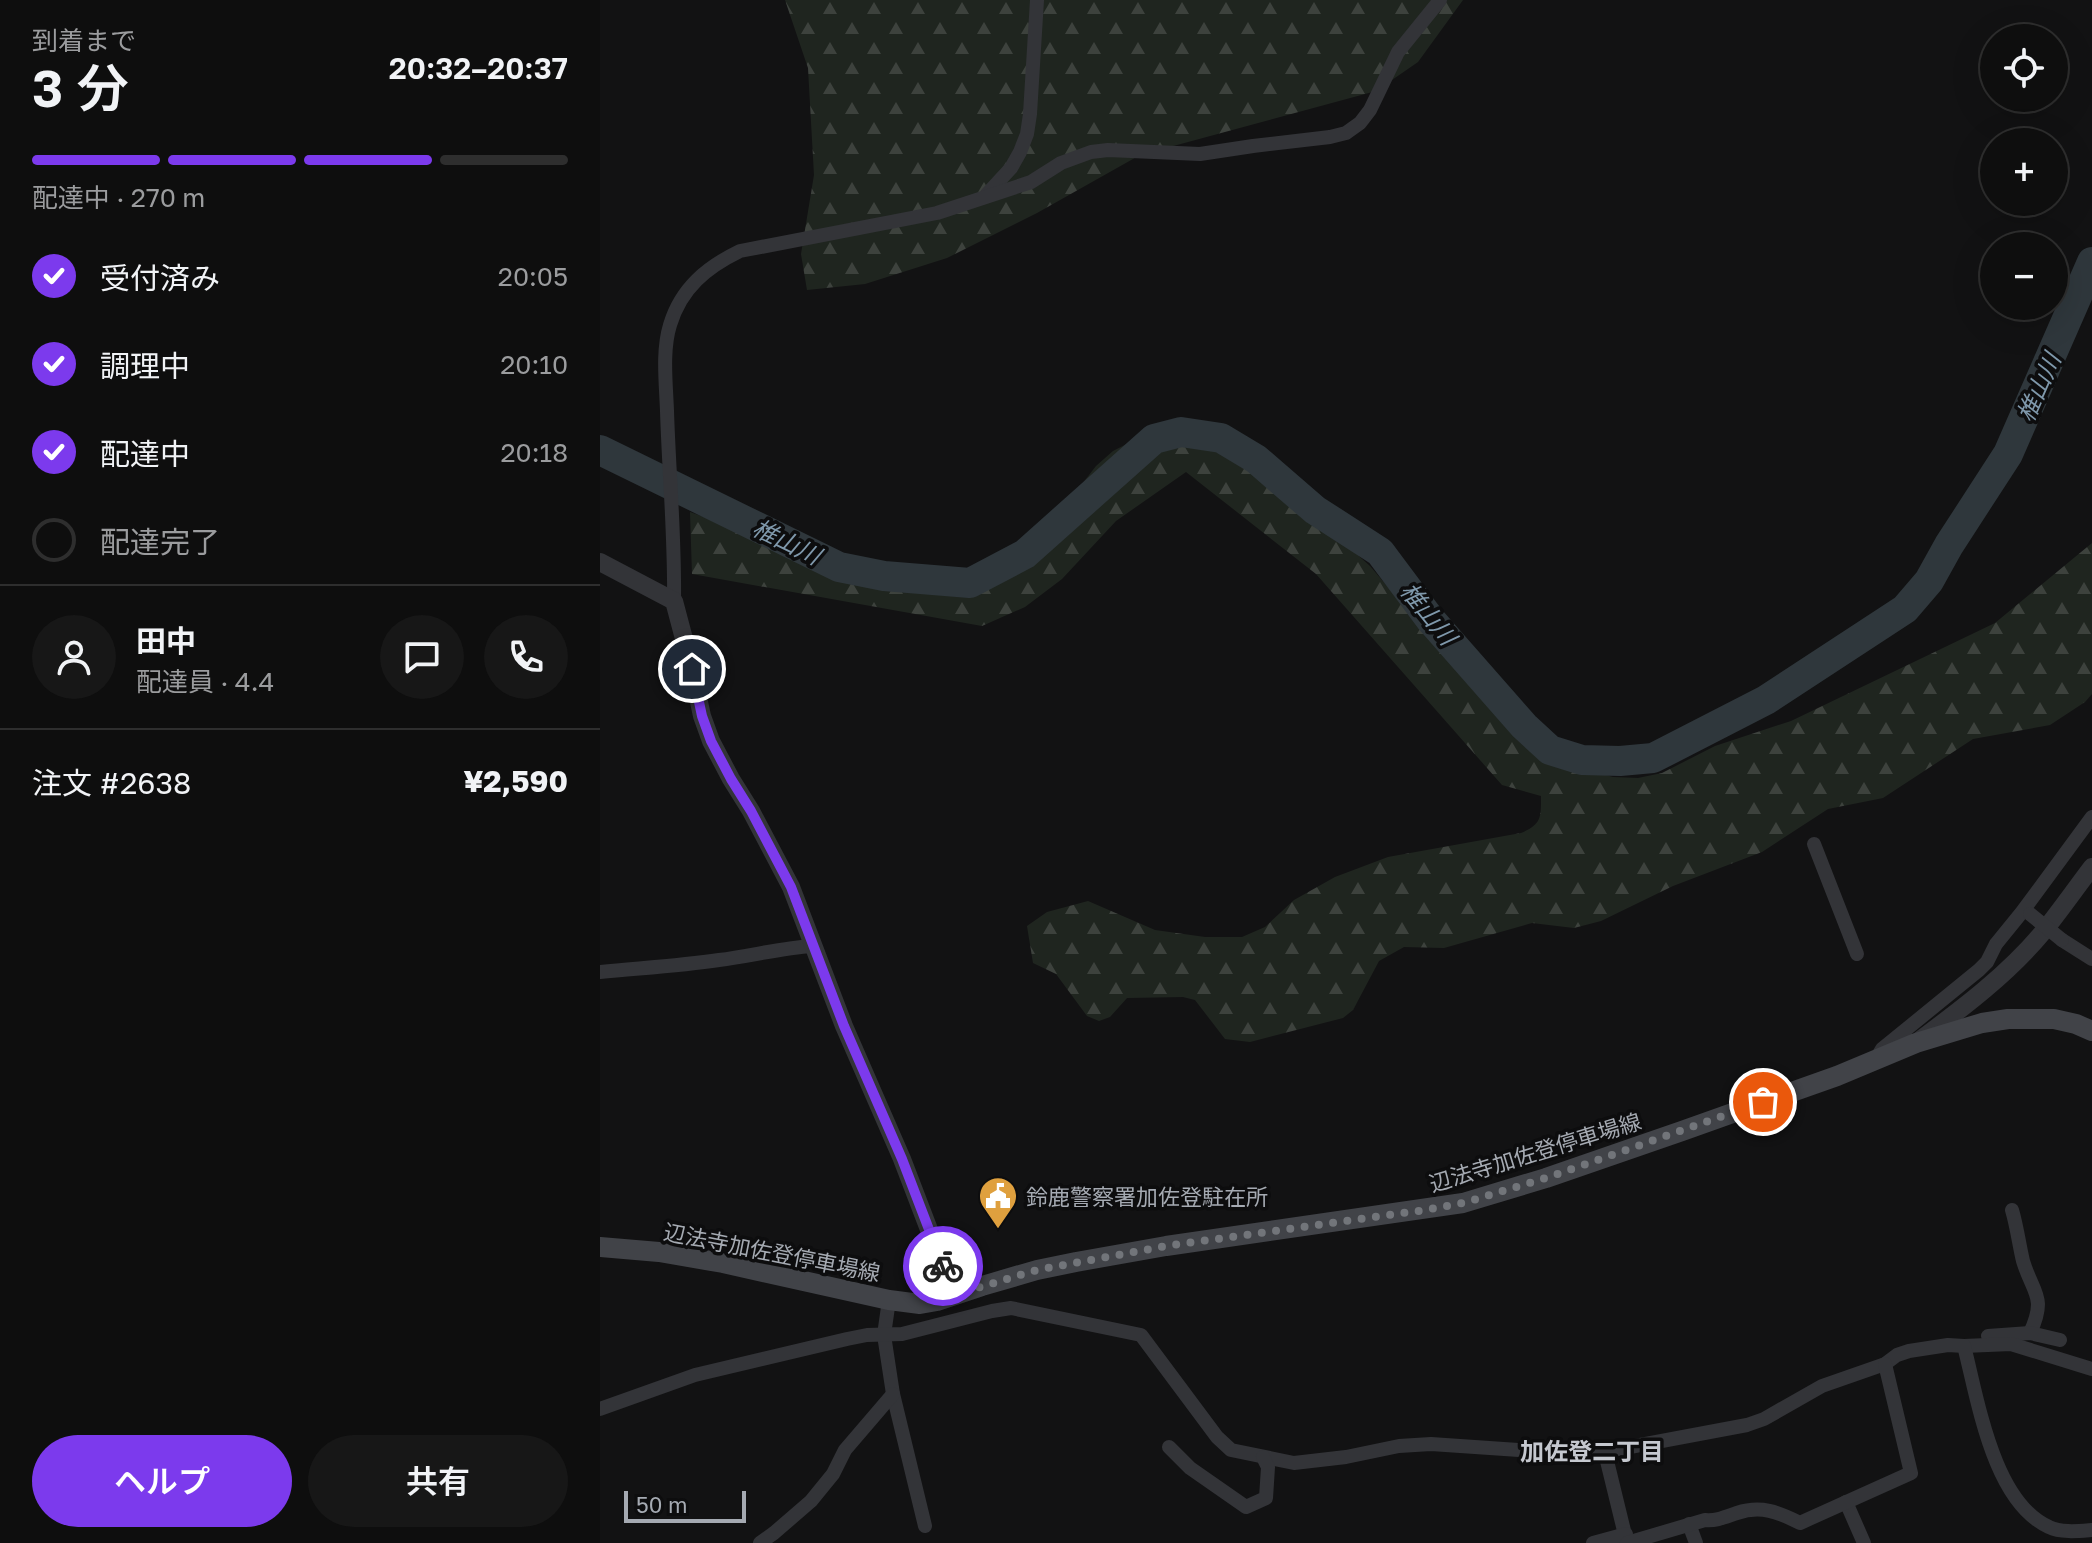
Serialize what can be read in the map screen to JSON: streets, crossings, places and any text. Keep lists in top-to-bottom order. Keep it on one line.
{"streets":{"main road":["辺法寺加佐登停車場線"]},"districts":["加佐登二丁目"],"water":["椎山川"],"places":{"public building":["鈴鹿警察署加佐登駐在所"]},"scale_bar":"50 m","page":{"heading":["3 分","到着まで","20:32–20:37"],"panel":["田中","配達員 · 4.4","注文 #2638","¥2,590"],"map_buttons":["+","−"],"bar":"配達中 · 270 m","list":[["受付済み","20:05"],["調理中","20:10"],["配達中","20:18"],"配達完了"],"buttons":["ヘルプ","共有"],"scale":"50 m"}}
